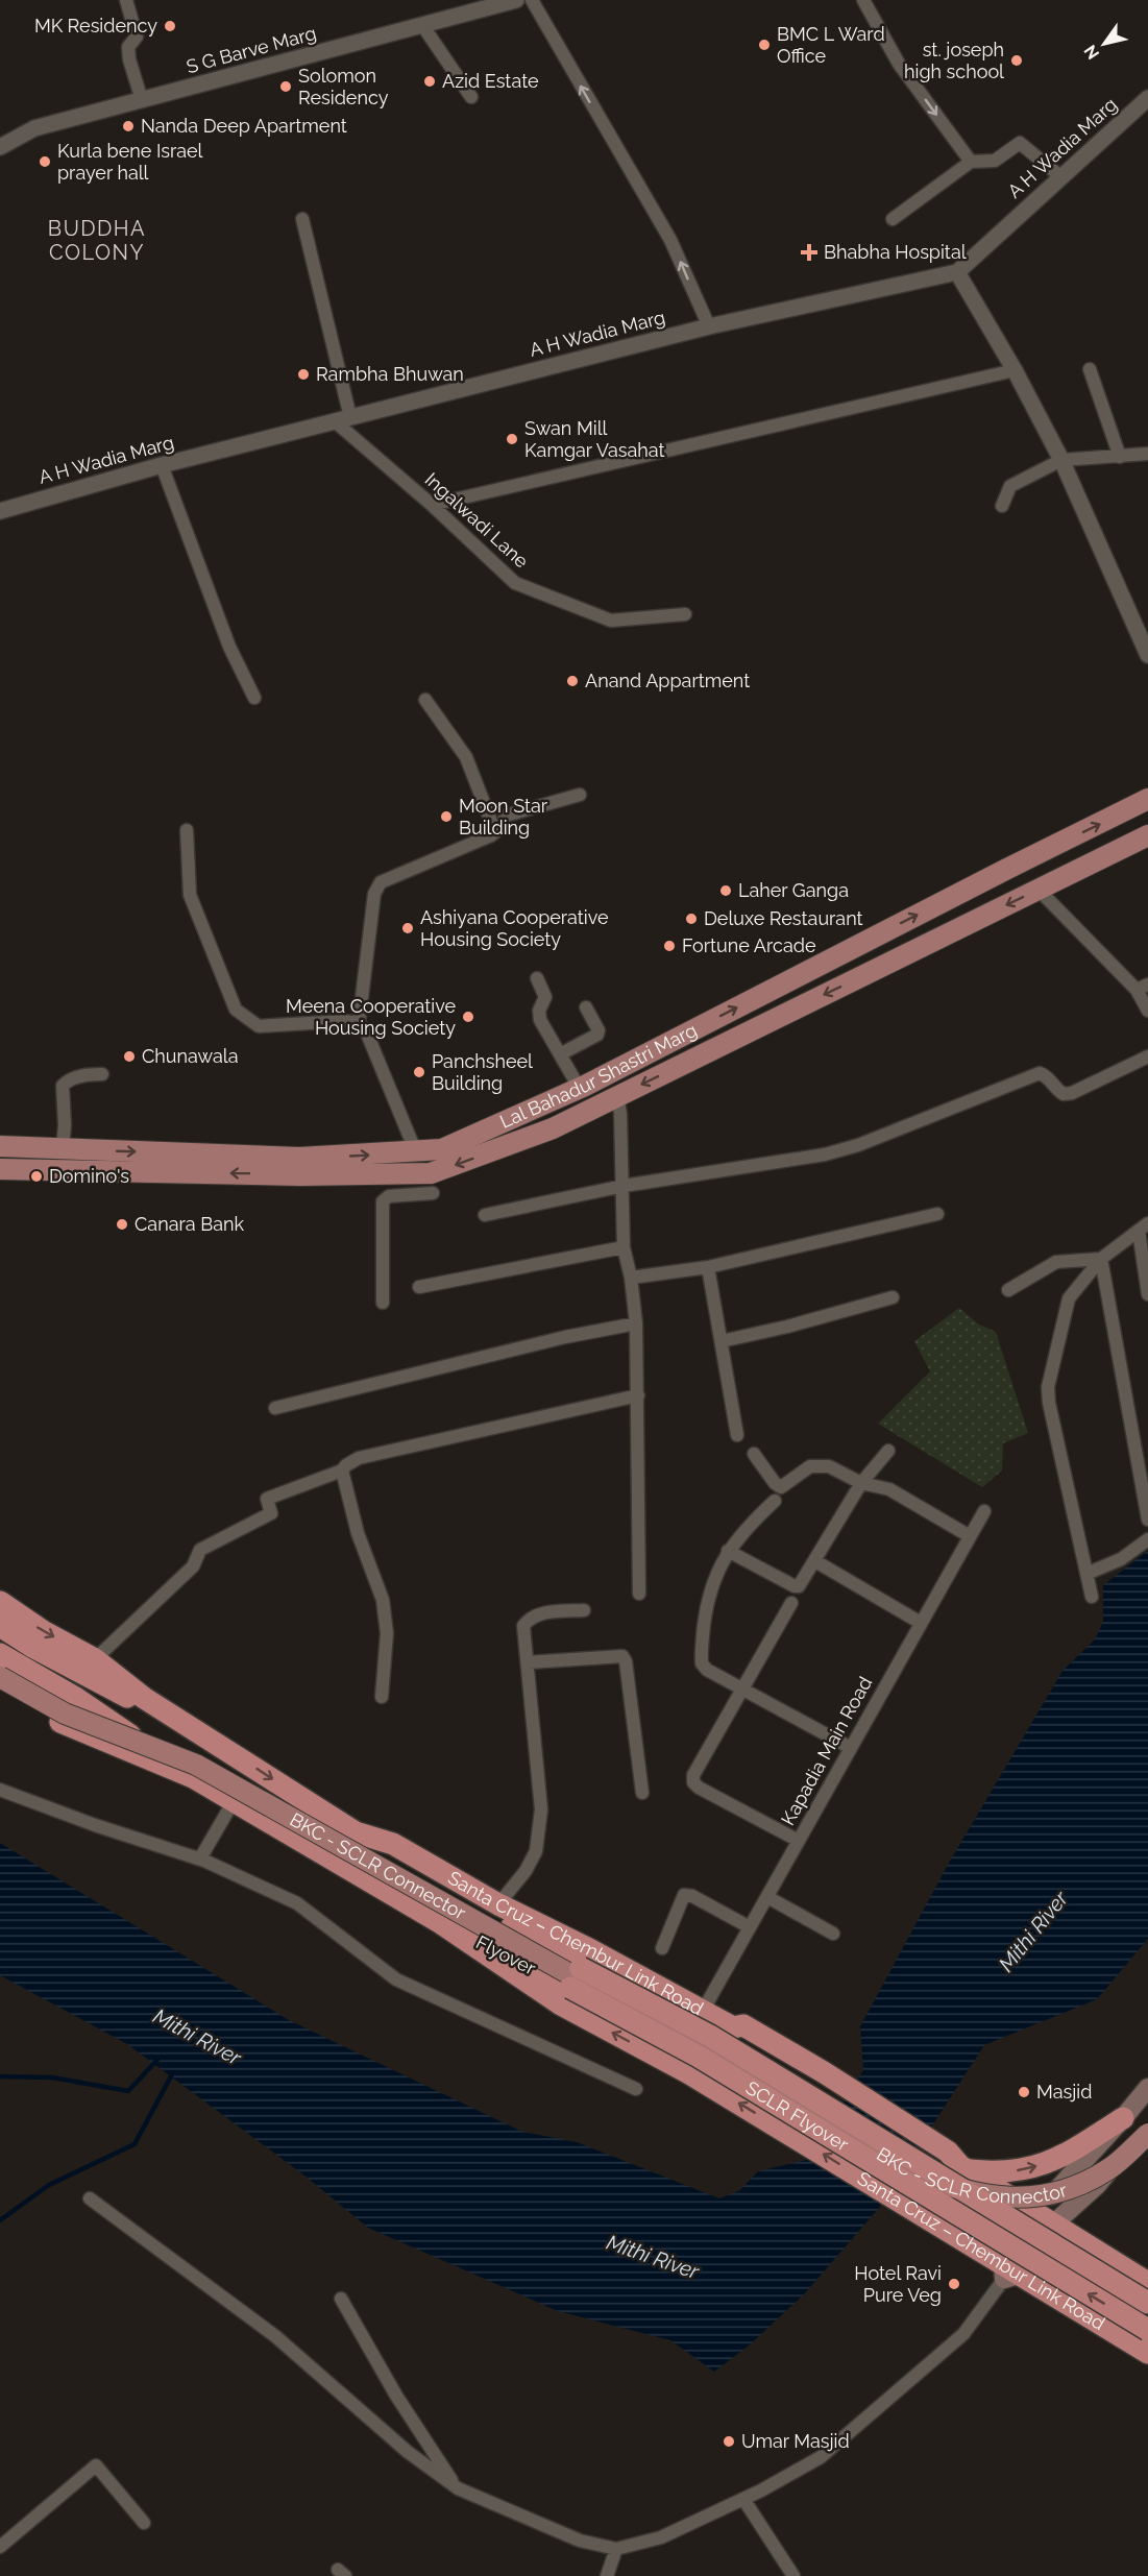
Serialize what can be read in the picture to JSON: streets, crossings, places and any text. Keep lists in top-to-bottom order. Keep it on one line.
{"streets":{"highway":["Santa Cruz – Chembur Link Road","Flyover","SCLR Flyover"],"main road":["Lal Bahadur Shastri Marg","BKC - SCLR Connector"],"street":["S G Barve Marg","A H Wadia Marg","Ingalwadi Lane","Kapadia Main Road"]},"crossings":[["A H Wadia Marg","Ingalwadi Lane"],["Kapadia Main Road","Santa Cruz – Chembur Link Road"],["Santa Cruz – Chembur Link Road","Flyover"],["Flyover","SCLR Flyover"]],"one_way":["SCLR Flyover"],"districts":["BUDDHA COLONY"],"water":["Mithi River"],"places":{"other":["MK Residency","BMC L Ward Office","st. joseph high school","Azid Estate","Solomon Residency","Nanda Deep Apartment","Kurla bene Israel prayer hall","Rambha Bhuwan","Swan Mill Kamgar Vasahat","Anand Appartment","Moon Star Building","Laher Ganga","Deluxe Restaurant","Ashiyana Cooperative Housing Society","Fortune Arcade","Meena Cooperative Housing Society","Chunawala","Panchsheel Building","Domino's","Canara Bank","Masjid","Hotel Ravi Pure Veg","Umar Masjid"],"health":["Bhabha Hospital"]},"north":"bottom left"}
